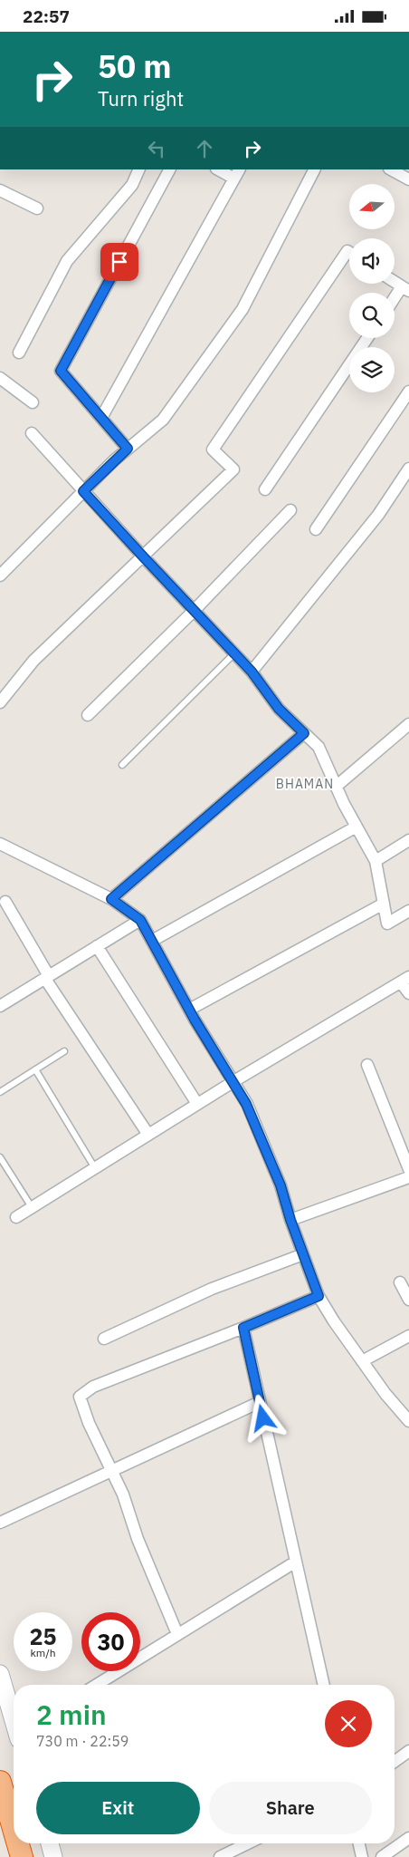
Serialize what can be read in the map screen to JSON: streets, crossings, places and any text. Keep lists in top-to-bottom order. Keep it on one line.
{"districts":["BHAMAN"],"north":"left","page":{"status":"22:57","turn":["50 m","Turn right"],"speed":"25 km/h","limit":"30","heading":["2 min","730 m · 22:59"],"buttons":["Exit","Share"]}}
